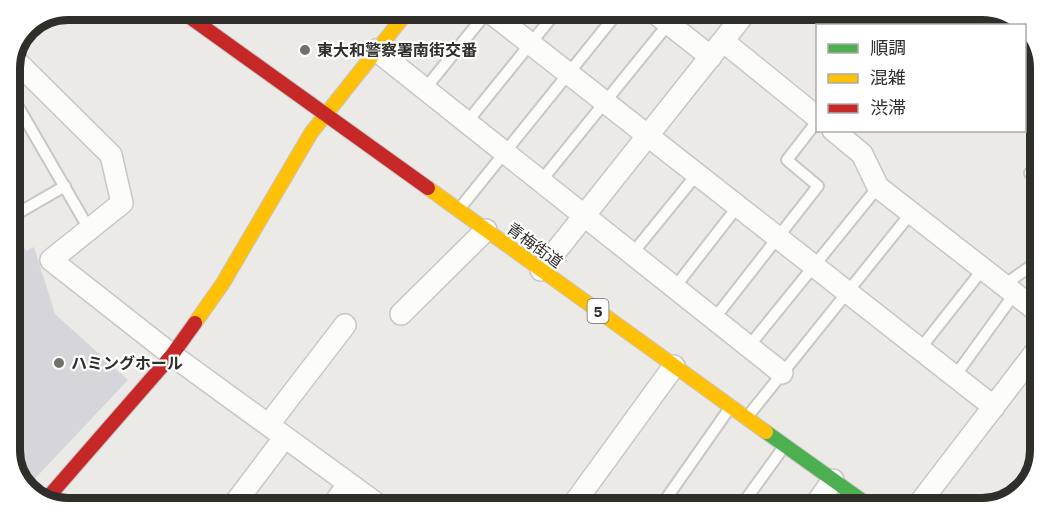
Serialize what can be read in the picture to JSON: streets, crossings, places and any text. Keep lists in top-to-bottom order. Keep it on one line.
{"streets":{"main road":["青梅街道","5"]},"places":["東大和警察署南街交番","ハミングホール"],"legend":["順調","混雑","渋滞"]}
